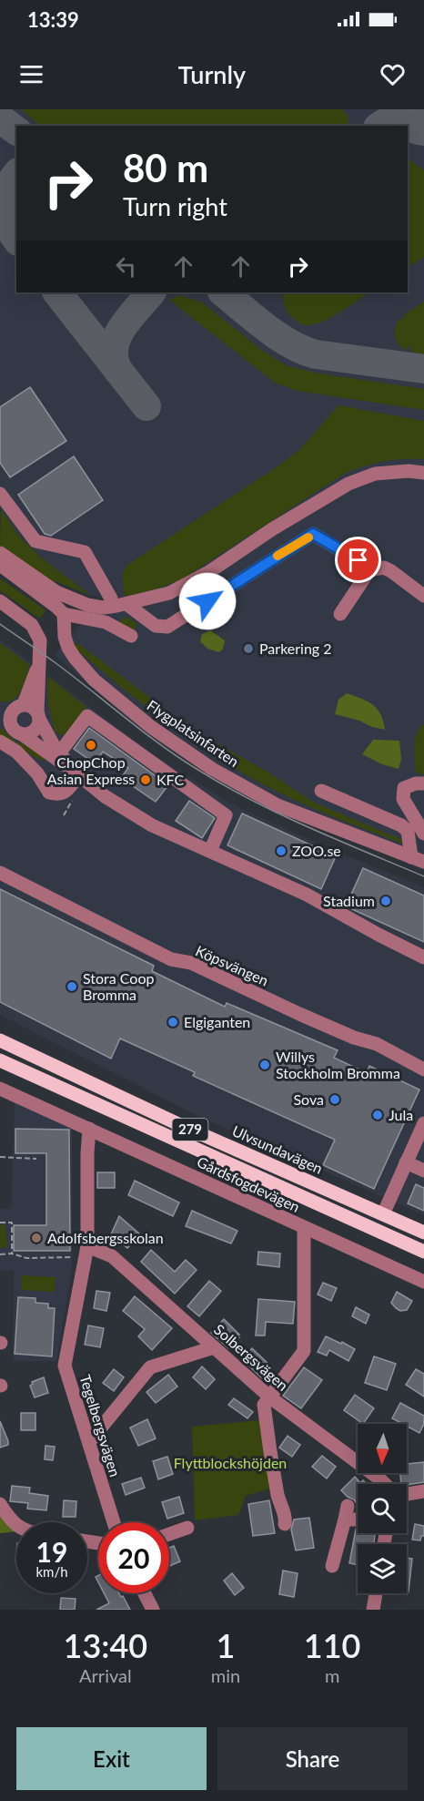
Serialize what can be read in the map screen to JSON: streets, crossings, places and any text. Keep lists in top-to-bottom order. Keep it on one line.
{"streets":{"main road":["279","Ulvsundavägen"],"street":["Flygplatsinfarten","Köpsvängen","Gårdsfogdevägen","Solbergsvägen","Tegelbergsvägen"]},"crossings":[["Gårdsfogdevägen","Tegelbergsvägen"],["Solbergsvägen","Tegelbergsvägen"]],"parks":["Flyttblockshöjden"],"places":["Parkering 2","ChopChop Asian Express","KFC","ZOO.se","Stadium","Stora Coop Bromma","Elgiganten","Willys Stockholm Bromma","Sova","Jula","Adolfsbergsskolan"],"north":"bottom","page":{"status":"13:39","header":"Turnly","turn":["80 m","Turn right"],"speed":"19 km/h","limit":"20","eta":["13:40","Arrival","1","min","110","m"],"buttons":["Exit","Share"]}}
